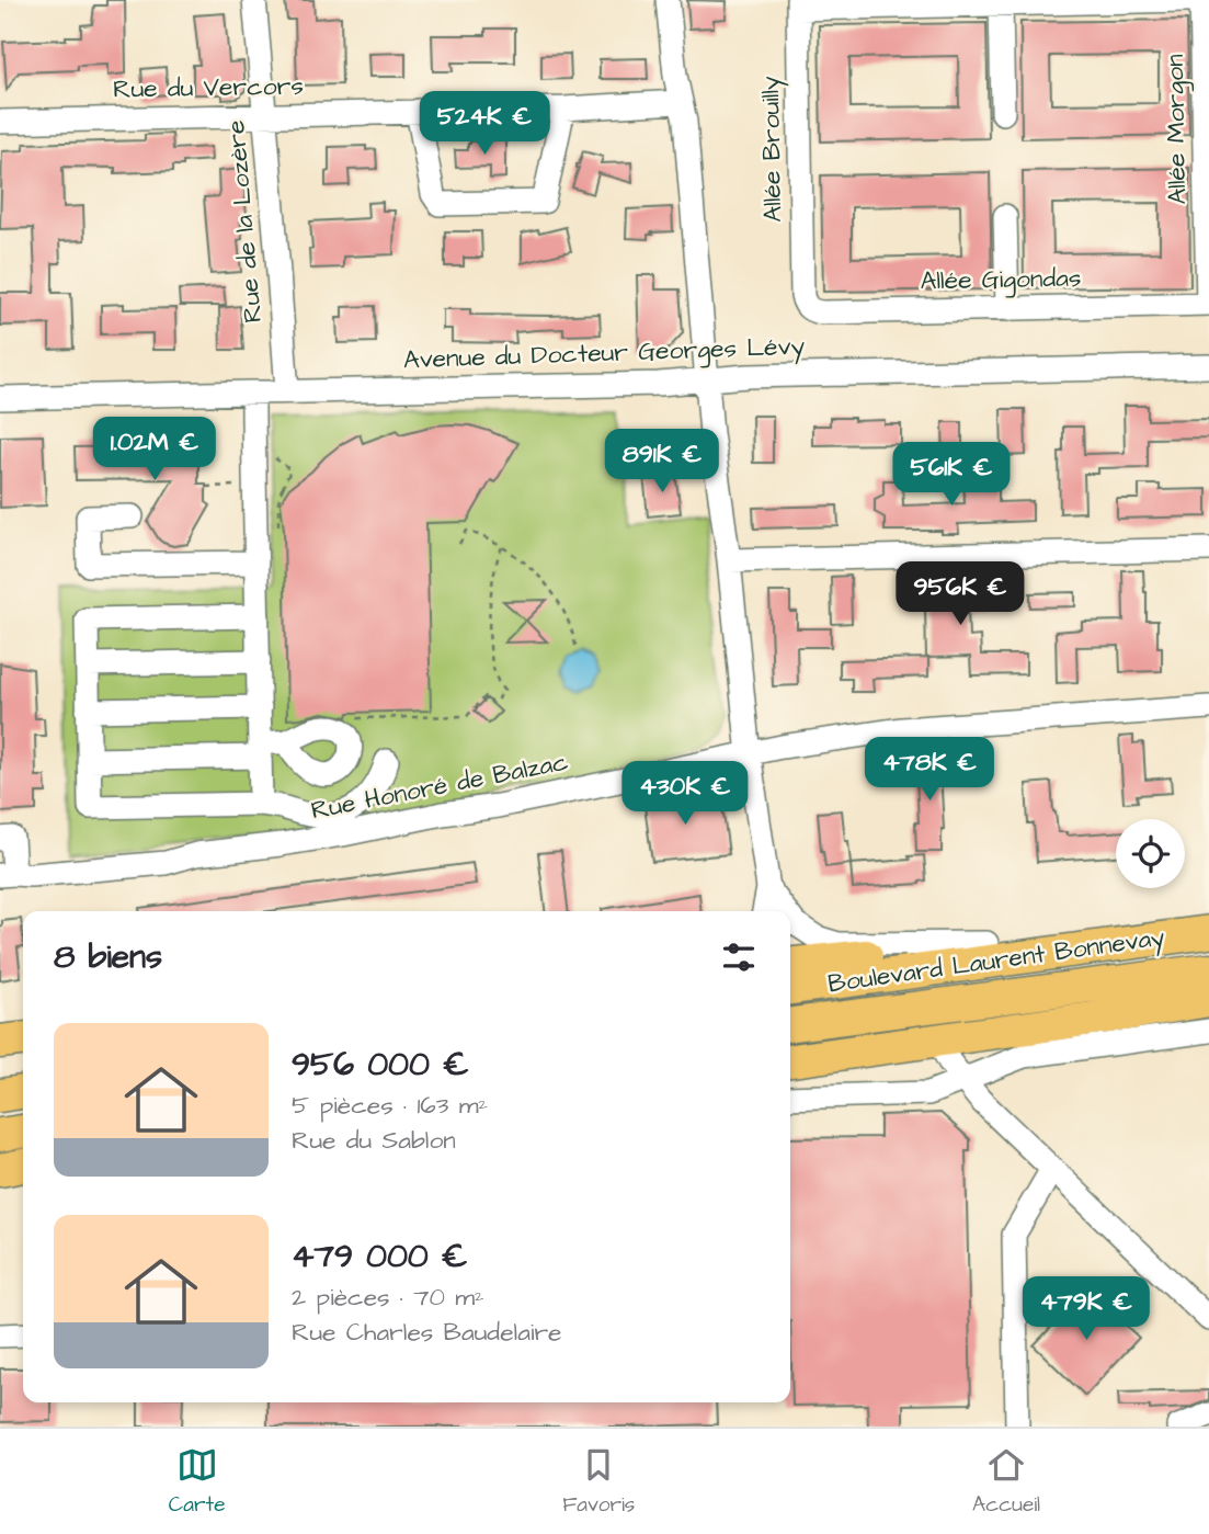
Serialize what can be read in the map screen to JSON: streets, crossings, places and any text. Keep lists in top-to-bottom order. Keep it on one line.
{"streets":{"highway":["Boulevard Laurent Bonnevay"],"street":["Rue du Vercors","Allée Morgon","Allée Brouilly","Rue de la Lozère","Allée Gigondas","Avenue du Docteur Georges Lévy","Rue Honoré de Balzac"]},"crossings":[["Rue du Vercors","Rue de la Lozère"],["Allée Morgon","Allée Gigondas"],["Allée Brouilly","Allée Gigondas"],["Rue de la Lozère","Avenue du Docteur Georges Lévy"]],"page":{"price":["524K €","1.02M €","891K €","561K €","956K €","478K €","430K €","479K €"],"heading":"8 biens","list":[{"name":"956 000 €","note":"5 pièces · 163 m² · Rue du Sablon"},{"name":"479 000 €","note":"2 pièces · 70 m² · Rue Charles Baudelaire"}],"tabs":["Carte","Favoris","Accueil"]}}
